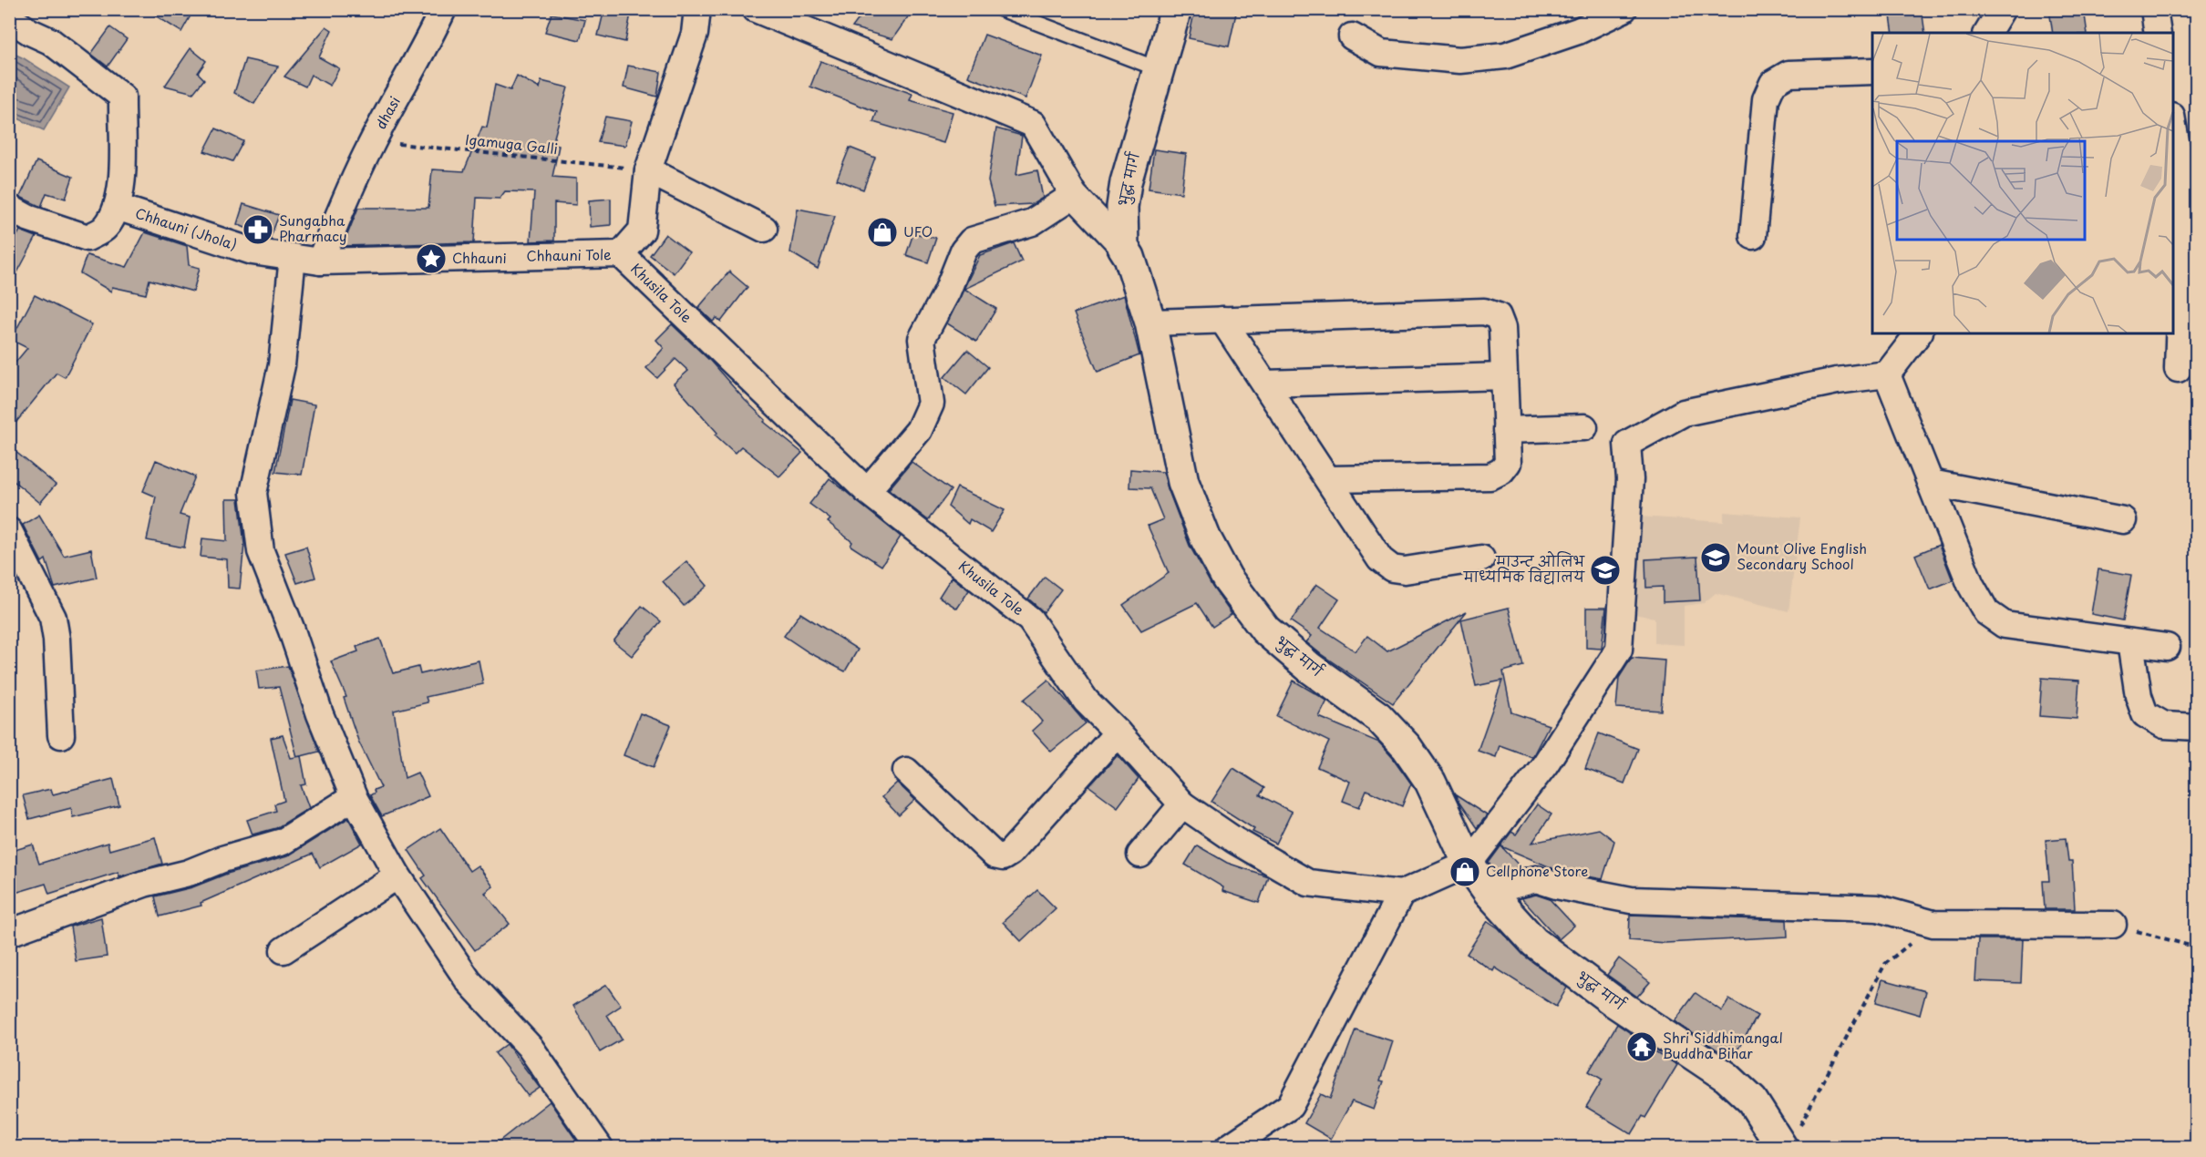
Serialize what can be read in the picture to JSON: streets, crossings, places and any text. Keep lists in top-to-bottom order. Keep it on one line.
{"streets":{"street":["dhasi","भुद्ध मार्ग","Chhauni (Jhola)","Chhauni Tole","Khusila Tole"],"path":["Igamuga Galli"]},"crossings":[["dhasi","Igamuga Galli"],["dhasi","Chhauni (Jhola)"],["dhasi","Chhauni Tole"],["Chhauni (Jhola)","Chhauni Tole"],["Chhauni Tole","Khusila Tole"]],"places":{"pharmacy":["Sungabha Pharmacy"],"shop":["UFO","Cellphone Store"],"place":["Chhauni"],"school or university":["Mount Olive English Secondary School","माउन्ट ओलिभ माध्यमिक विद्यालय"],"temple":["Shri Siddhimangal Buddha Bihar"]}}
